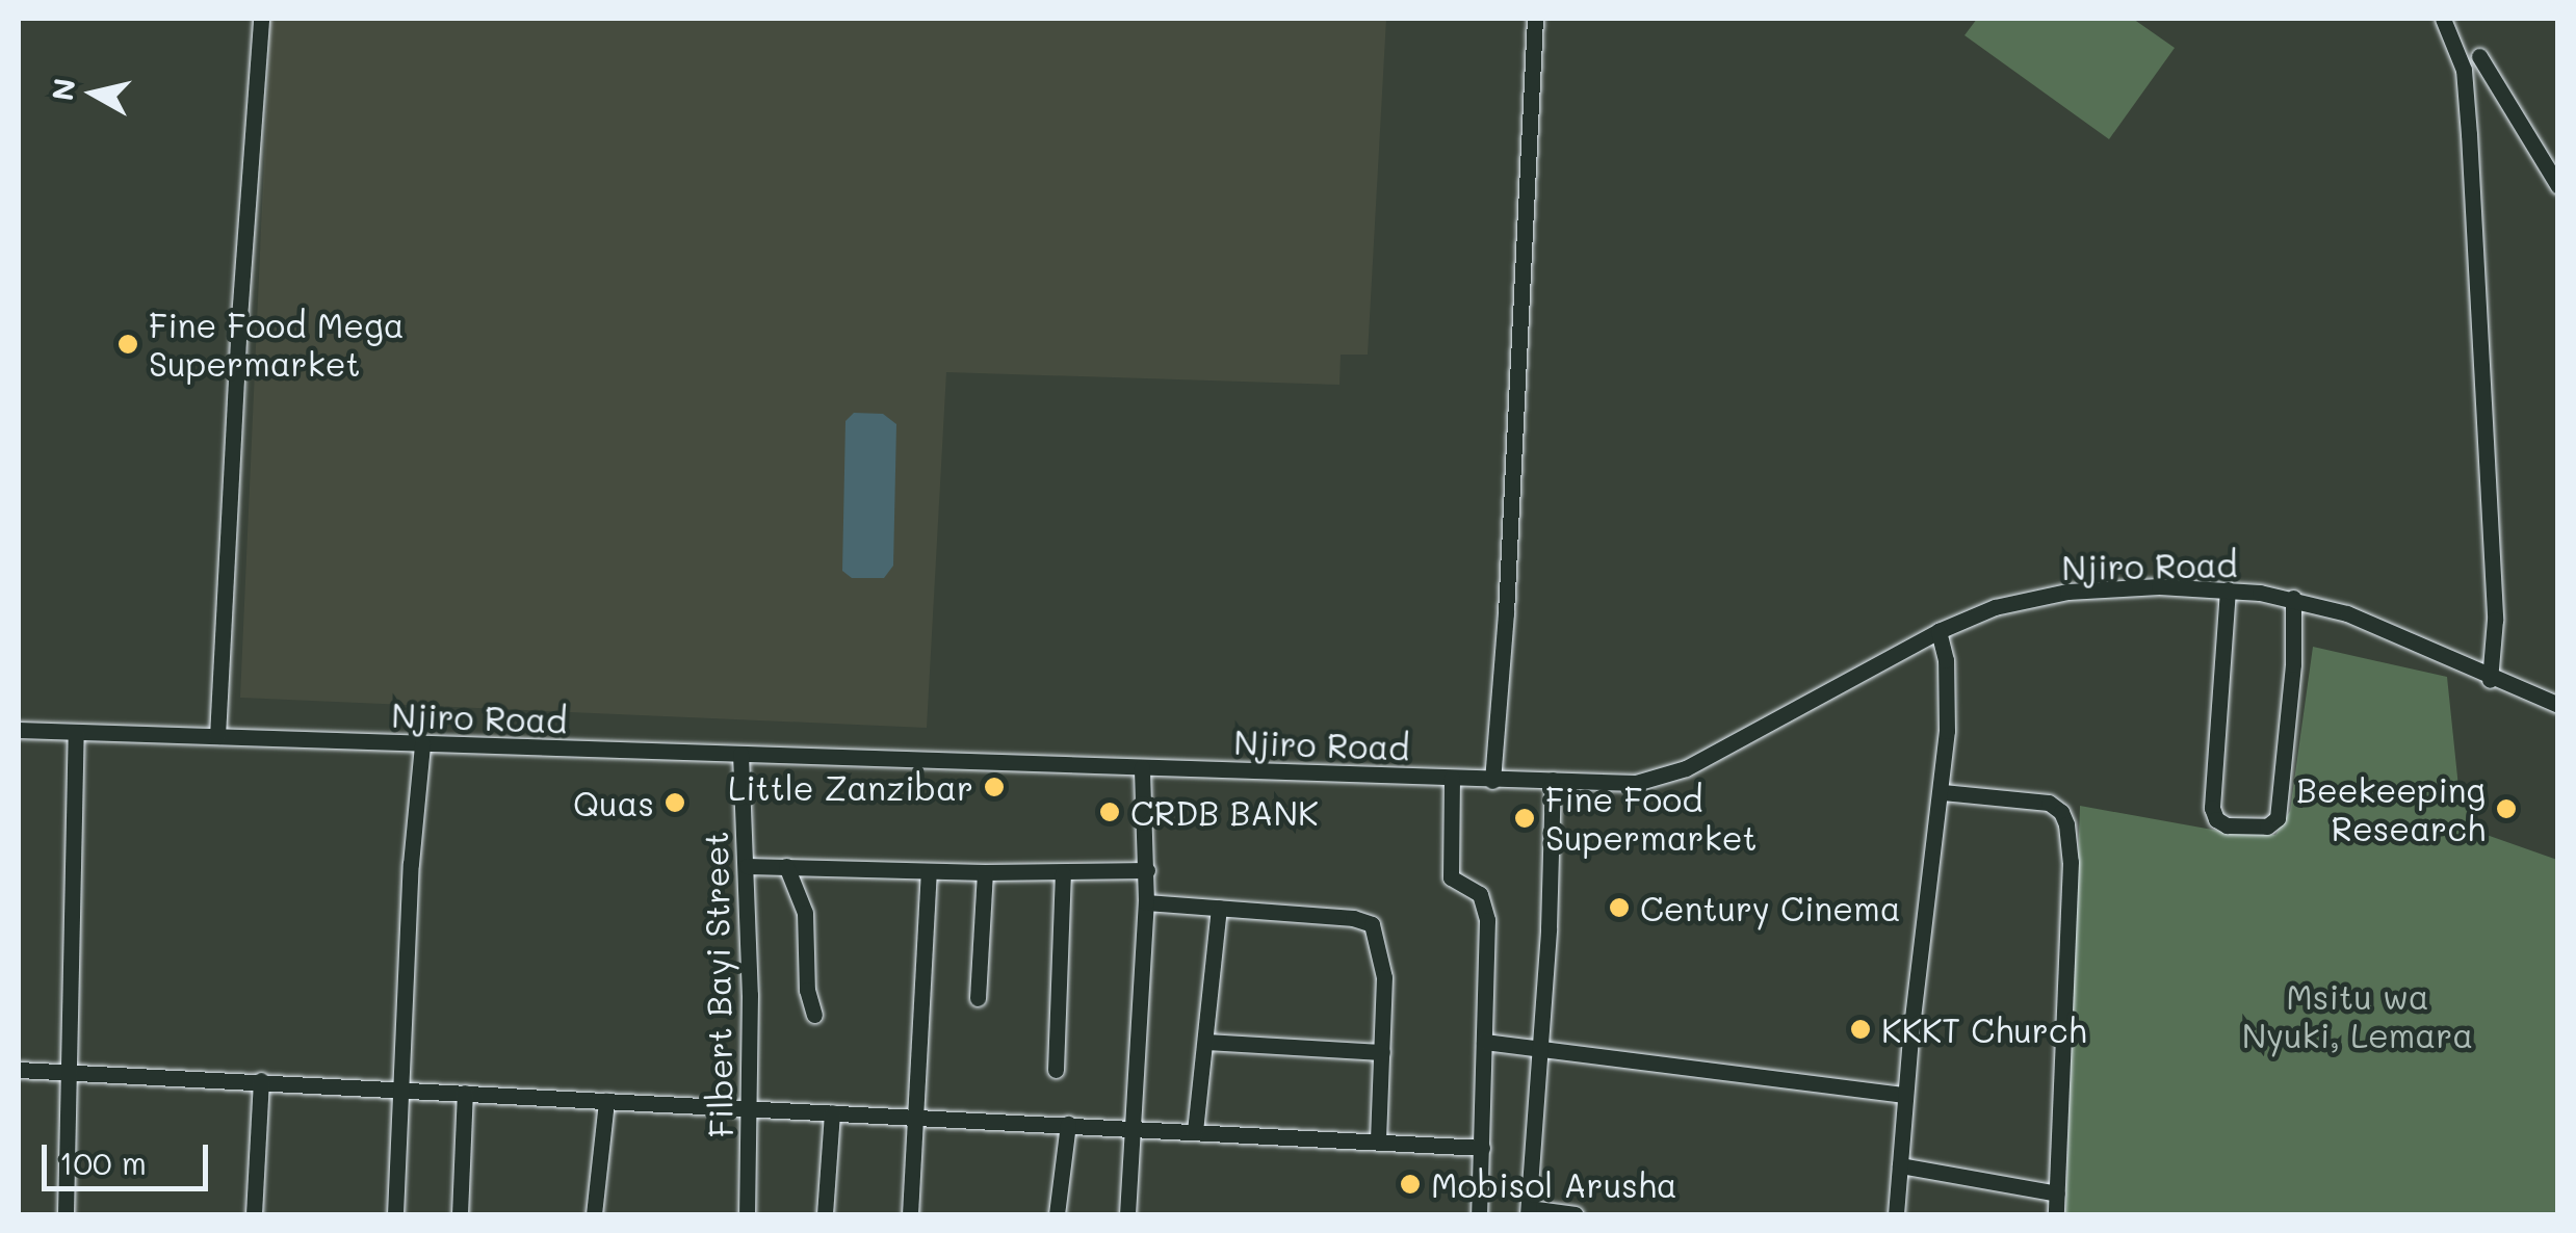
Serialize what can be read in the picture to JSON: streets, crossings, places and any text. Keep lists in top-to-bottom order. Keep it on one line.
{"streets":{"street":["Njiro Road","Filbert Bayi Street"]},"crossings":[["Njiro Road","Filbert Bayi Street"]],"parks":["Msitu wa Nyuki, Lemara"],"places":["Fine Food Mega Supermarket","Little Zanzibar","Quas","Beekeeping Research","CRDB BANK","Fine Food Supermarket","Century Cinema","KKKT Church","Mobisol Arusha"],"scale_bar":"100 m","north":"left"}
